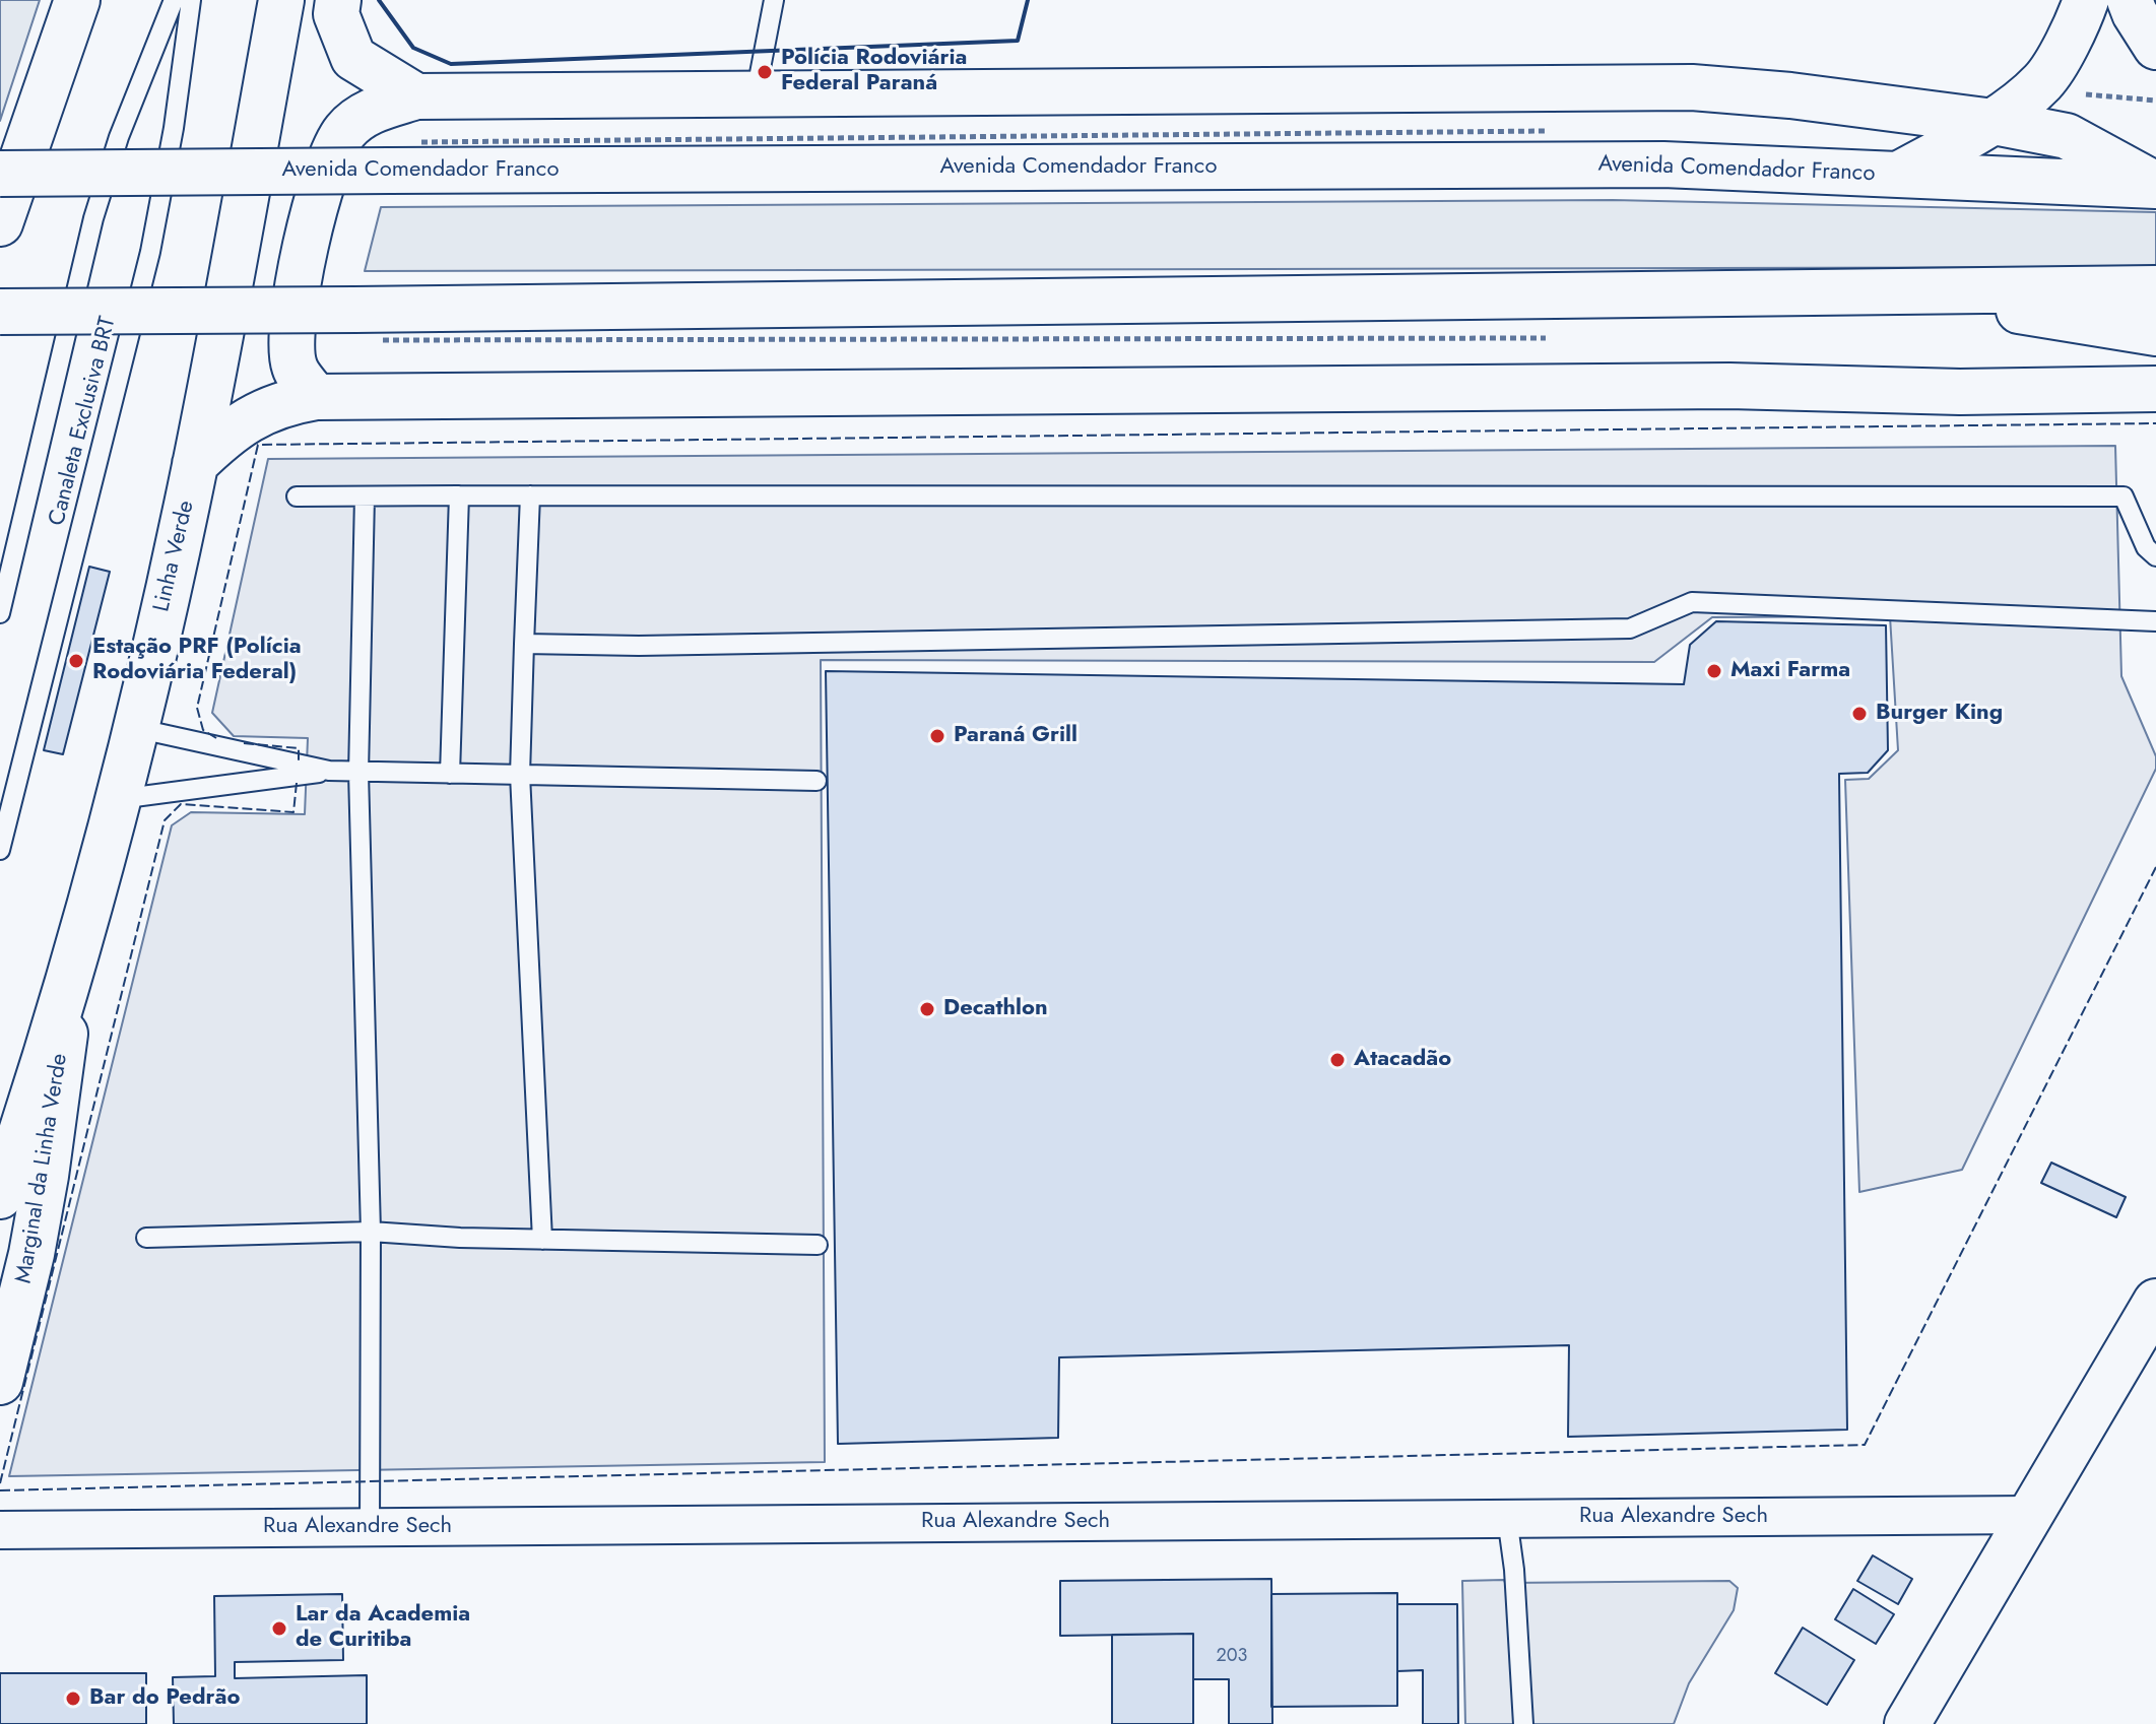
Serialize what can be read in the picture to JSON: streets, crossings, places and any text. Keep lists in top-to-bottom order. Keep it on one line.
{"streets":{"main road":["Avenida Comendador Franco","Linha Verde","Marginal da Linha Verde"],"street":["Rua Alexandre Sech"],"lane":["Canaleta Exclusiva BRT"]},"crossings":[["Linha Verde","Marginal da Linha Verde"]],"places":["Polícia Rodoviária Federal Paraná","Estação PRF (Polícia Rodoviária Federal)","Maxi Farma","Burger King","Paraná Grill","Decathlon","Atacadão","Lar da Academia de Curitiba","Bar do Pedrão"],"house_numbers":["203"]}
